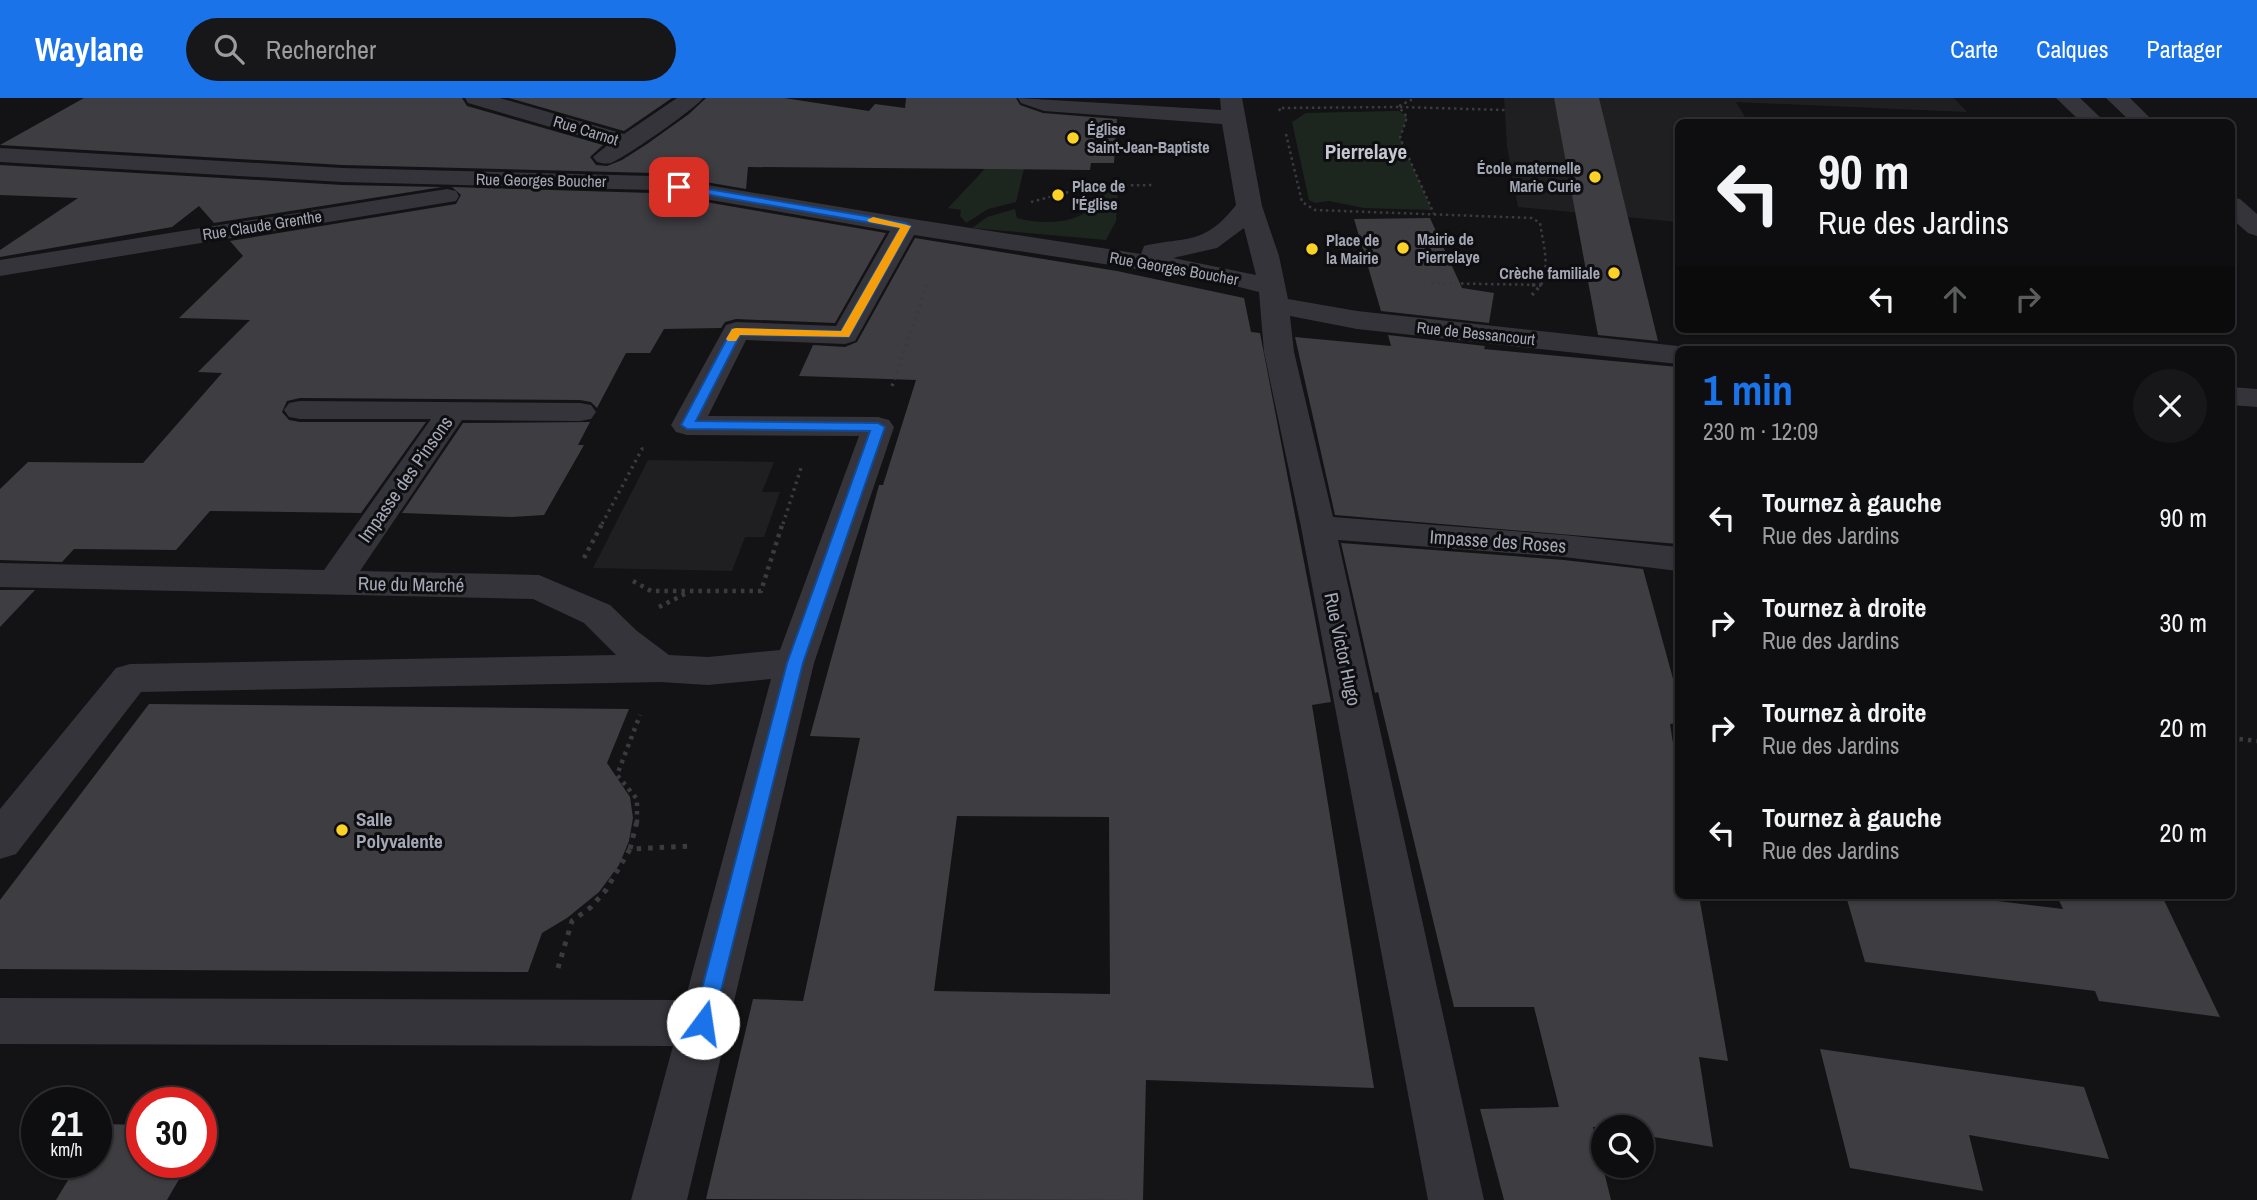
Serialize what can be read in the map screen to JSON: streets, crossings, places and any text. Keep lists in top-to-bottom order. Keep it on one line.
{"streets":{"street":["Rue Carnot","Rue Georges Boucher","Rue Claude Grenthe","Rue de Bessancourt","Impasse des Pinsons","Impasse des Roses","Rue du Marché","Rue Victor Hugo"]},"crossings":[["Rue Carnot","Rue Georges Boucher"],["Rue Georges Boucher","Rue Claude Grenthe"],["Rue Georges Boucher","Rue de Bessancourt"],["Rue Georges Boucher","Rue Victor Hugo"],["Rue de Bessancourt","Rue Victor Hugo"],["Impasse des Pinsons","Rue du Marché"],["Impasse des Roses","Rue Victor Hugo"]],"districts":["Pierrelaye"],"places":["Église Saint-Jean-Baptiste","École maternelle Marie Curie","Place de l'Église","Mairie de Pierrelaye","Place de la Mairie","Crèche familiale","Salle Polyvalente"],"page":{"header":"Waylane","search":"Rechercher","nav":["Carte","Calques","Partager"],"turn":["90 m","Rue des Jardins"],"heading":["1 min","230 m · 12:09"],"list":[{"name":"Tournez à gauche","note":"Rue des Jardins","value":"90 m"},{"name":"Tournez à droite","note":"Rue des Jardins","value":"30 m"},{"name":"Tournez à droite","note":"Rue des Jardins","value":"20 m"},{"name":"Tournez à gauche","note":"Rue des Jardins","value":"20 m"}],"speed":"21 km/h","limit":"30"}}
